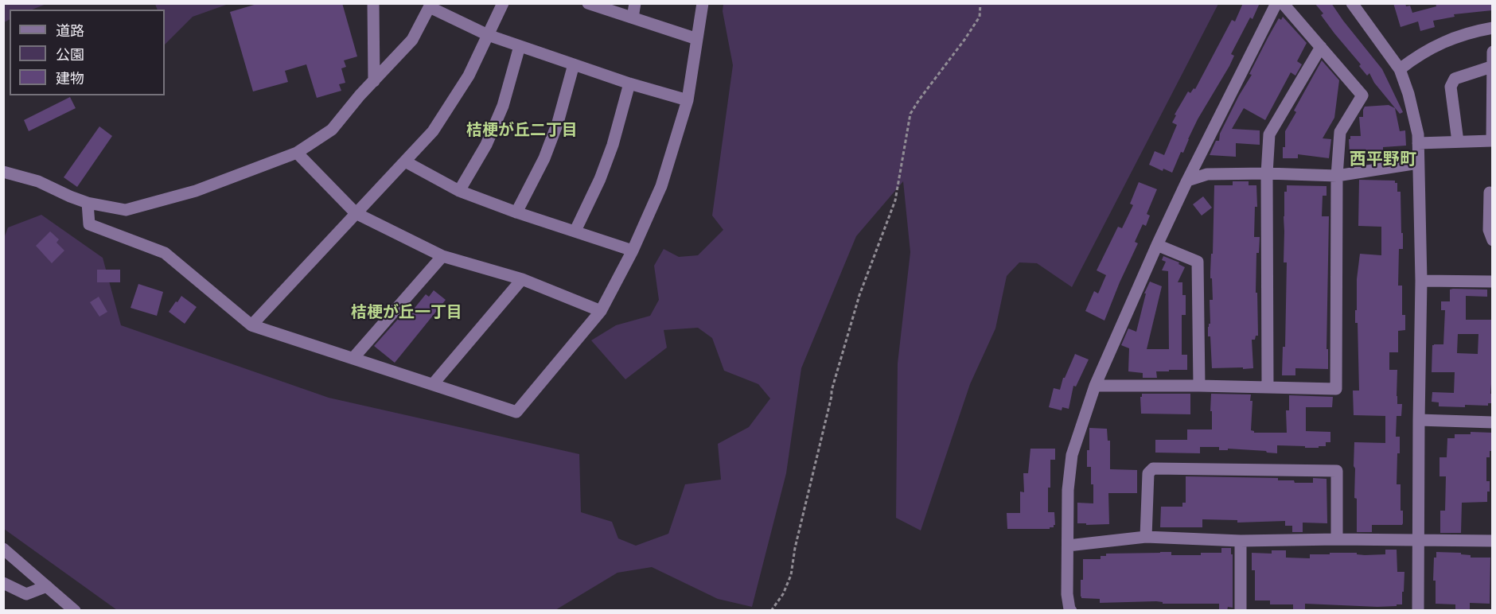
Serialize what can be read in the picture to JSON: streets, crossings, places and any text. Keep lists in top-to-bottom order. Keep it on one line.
{"districts":["桔梗が丘二丁目","西平野町","桔梗が丘一丁目"],"legend":["道路","公園","建物"]}
